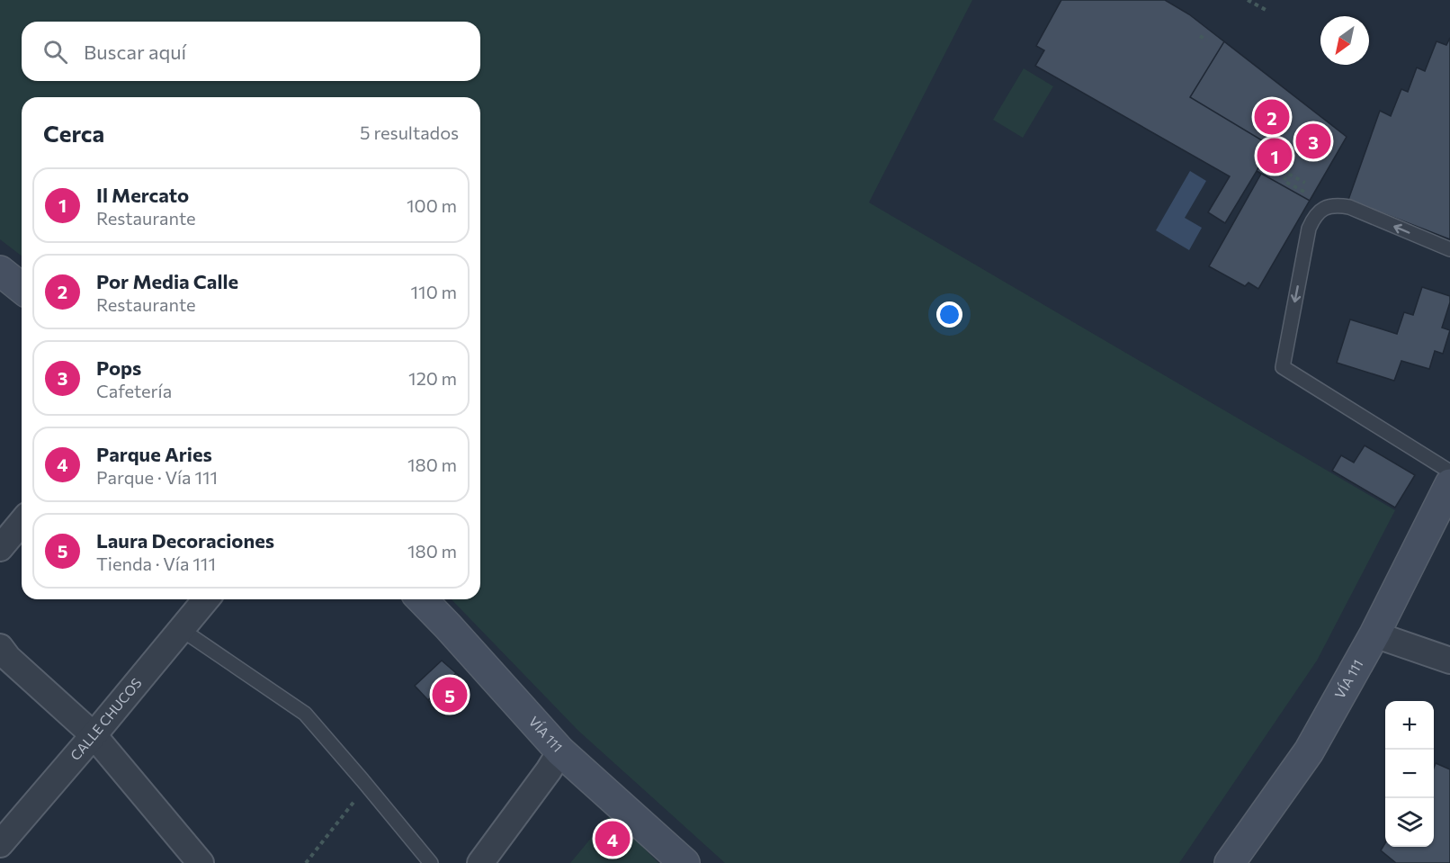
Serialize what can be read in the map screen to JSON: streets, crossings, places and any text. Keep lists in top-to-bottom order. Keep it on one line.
{"streets":{"main road":["VÍA 111"],"street":["CALLE CHUCOS"]},"north":"bottom left","page":{"search":"Buscar aquí","pins":["2","3","1","5","4"],"heading":["Cerca","5 resultados"],"list":[{"mark":"1","name":"Il Mercato","note":"Restaurante","value":"100 m"},{"mark":"2","name":"Por Media Calle","note":"Restaurante","value":"110 m"},{"mark":"3","name":"Pops","note":"Cafetería","value":"120 m"},{"mark":"4","name":"Parque Aries","note":"Parque · Vía 111","value":"180 m"},{"mark":"5","name":"Laura Decoraciones","note":"Tienda · Vía 111","value":"180 m"}],"map_buttons":["+","−"]}}
